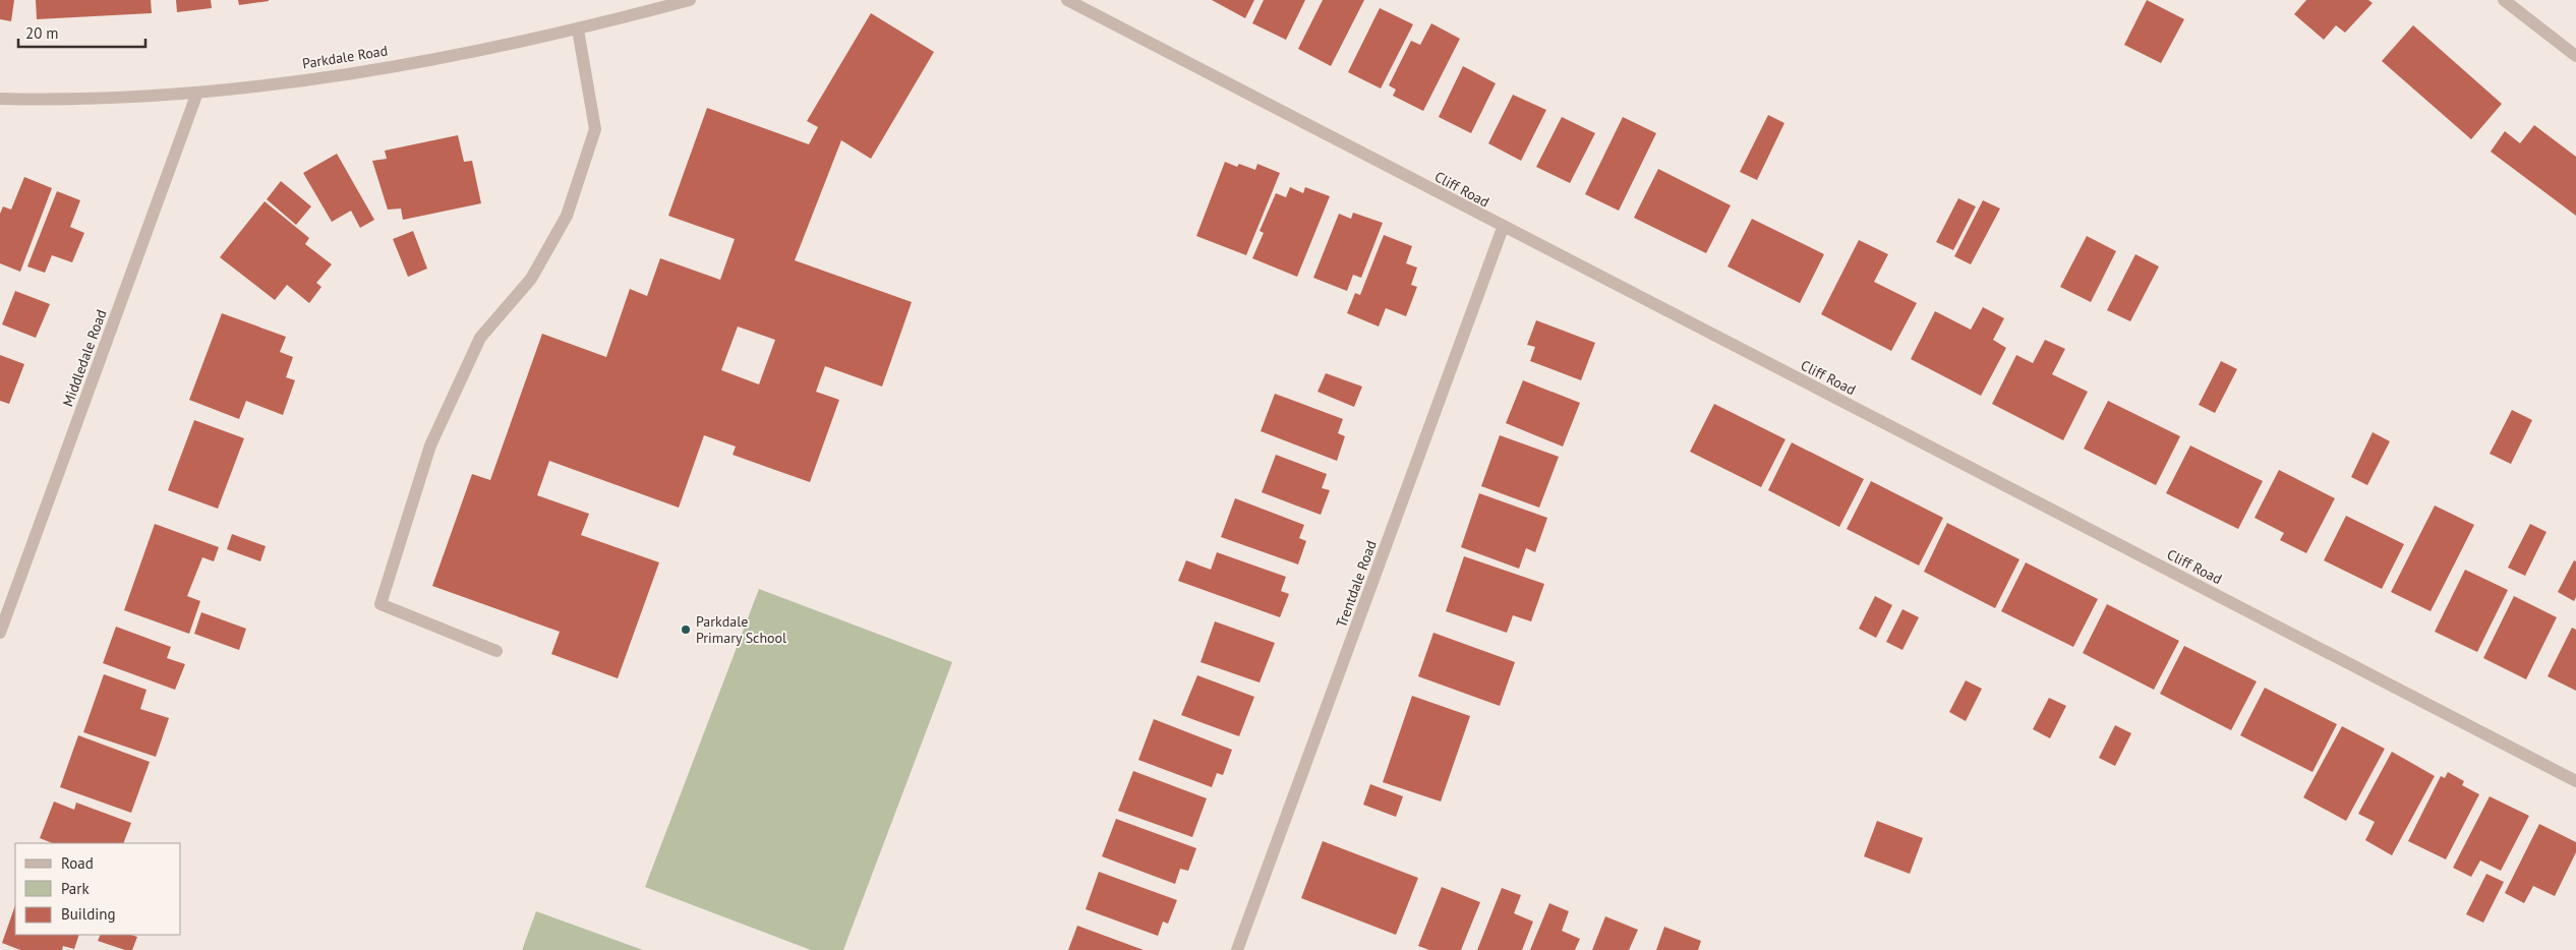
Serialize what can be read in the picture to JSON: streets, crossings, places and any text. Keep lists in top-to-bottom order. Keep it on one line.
{"streets":{"street":["Parkdale Road","Cliff Road","Middledale Road","Trentdale Road"]},"crossings":[["Parkdale Road","Middledale Road"],["Cliff Road","Trentdale Road"]],"places":["Parkdale Primary School"],"legend":["Road","Park","Building"],"scale_bar":"20 m"}
